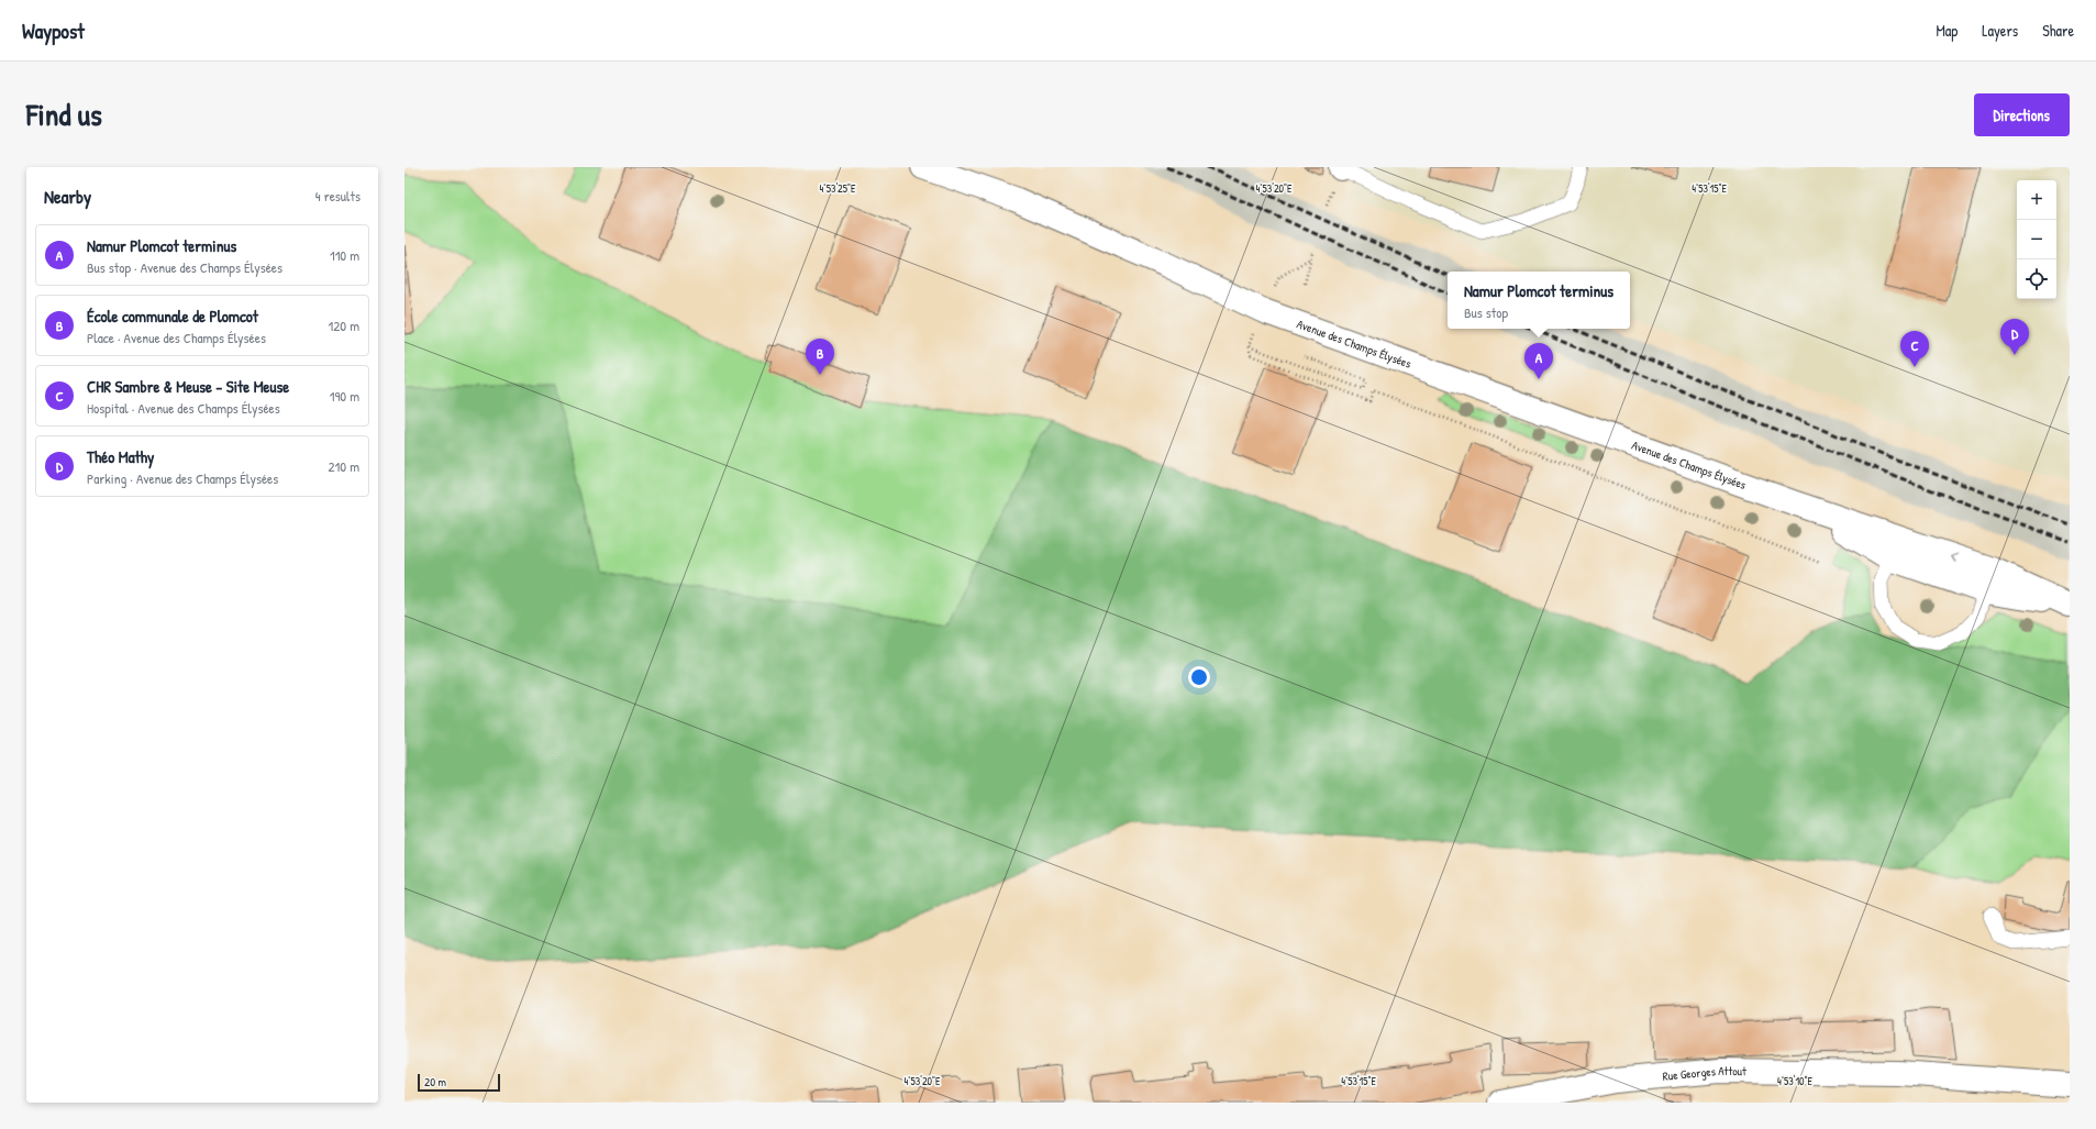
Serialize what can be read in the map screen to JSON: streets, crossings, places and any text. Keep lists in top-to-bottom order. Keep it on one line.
{"streets":{"street":["Avenue des Champs Élysées","Rue Georges Attout"]},"scale_bar":"20 m","page":{"header":"Waypost","nav":["Map","Layers","Share"],"title":"Find us","buttons":"Directions","heading":["Nearby","4 results"],"map_buttons":["+","−"],"list":[{"mark":"A","name":"Namur Plomcot terminus","note":"Bus stop · Avenue des Champs Élysées","value":"110 m"},{"mark":"B","name":"École communale de Plomcot","note":"Place · Avenue des Champs Élysées","value":"120 m"},{"mark":"C","name":"CHR Sambre & Meuse - Site Meuse","note":"Hospital · Avenue des Champs Élysées","value":"190 m"},{"mark":"D","name":"Théo Mathy","note":"Parking · Avenue des Champs Élysées","value":"210 m"}],"popup":["Namur Plomcot terminus","Bus stop"],"pins":["D","C","B","A"],"scale":"20 m"},"coordinates":["4°53'25\"E","4°53'20\"E","4°53'15\"E","4°53'10\"E"]}
